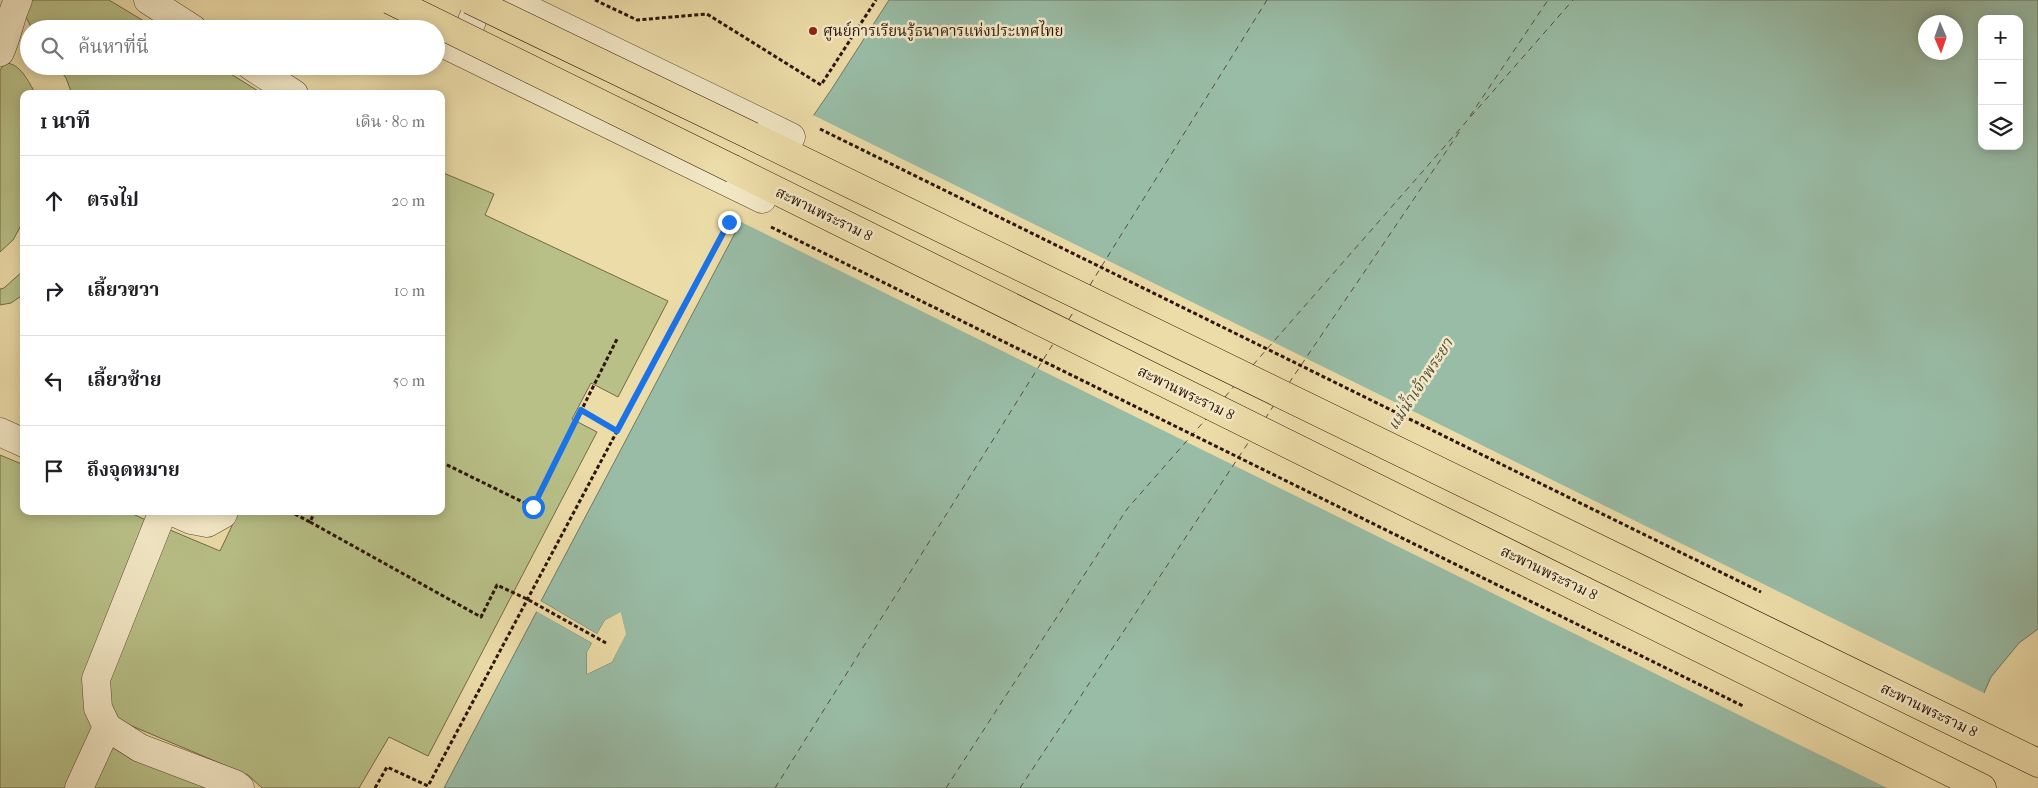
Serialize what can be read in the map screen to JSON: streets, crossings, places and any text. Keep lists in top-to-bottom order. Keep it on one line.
{"streets":{"main road":["สะพานพระราม 8"]},"water":["แม่น้ำเจ้าพระยา"],"places":["ศูนย์การเรียนรู้ธนาคารแห่งประเทศไทย"],"north":"bottom","page":{"map_buttons":["+","−"],"search":"ค้นหาที่นี่","heading":["1 นาที","เดิน · 80 m"],"list":[["ตรงไป","20 m"],["เลี้ยวขวา","10 m"],["เลี้ยวซ้าย","50 m"],"ถึงจุดหมาย"]}}
